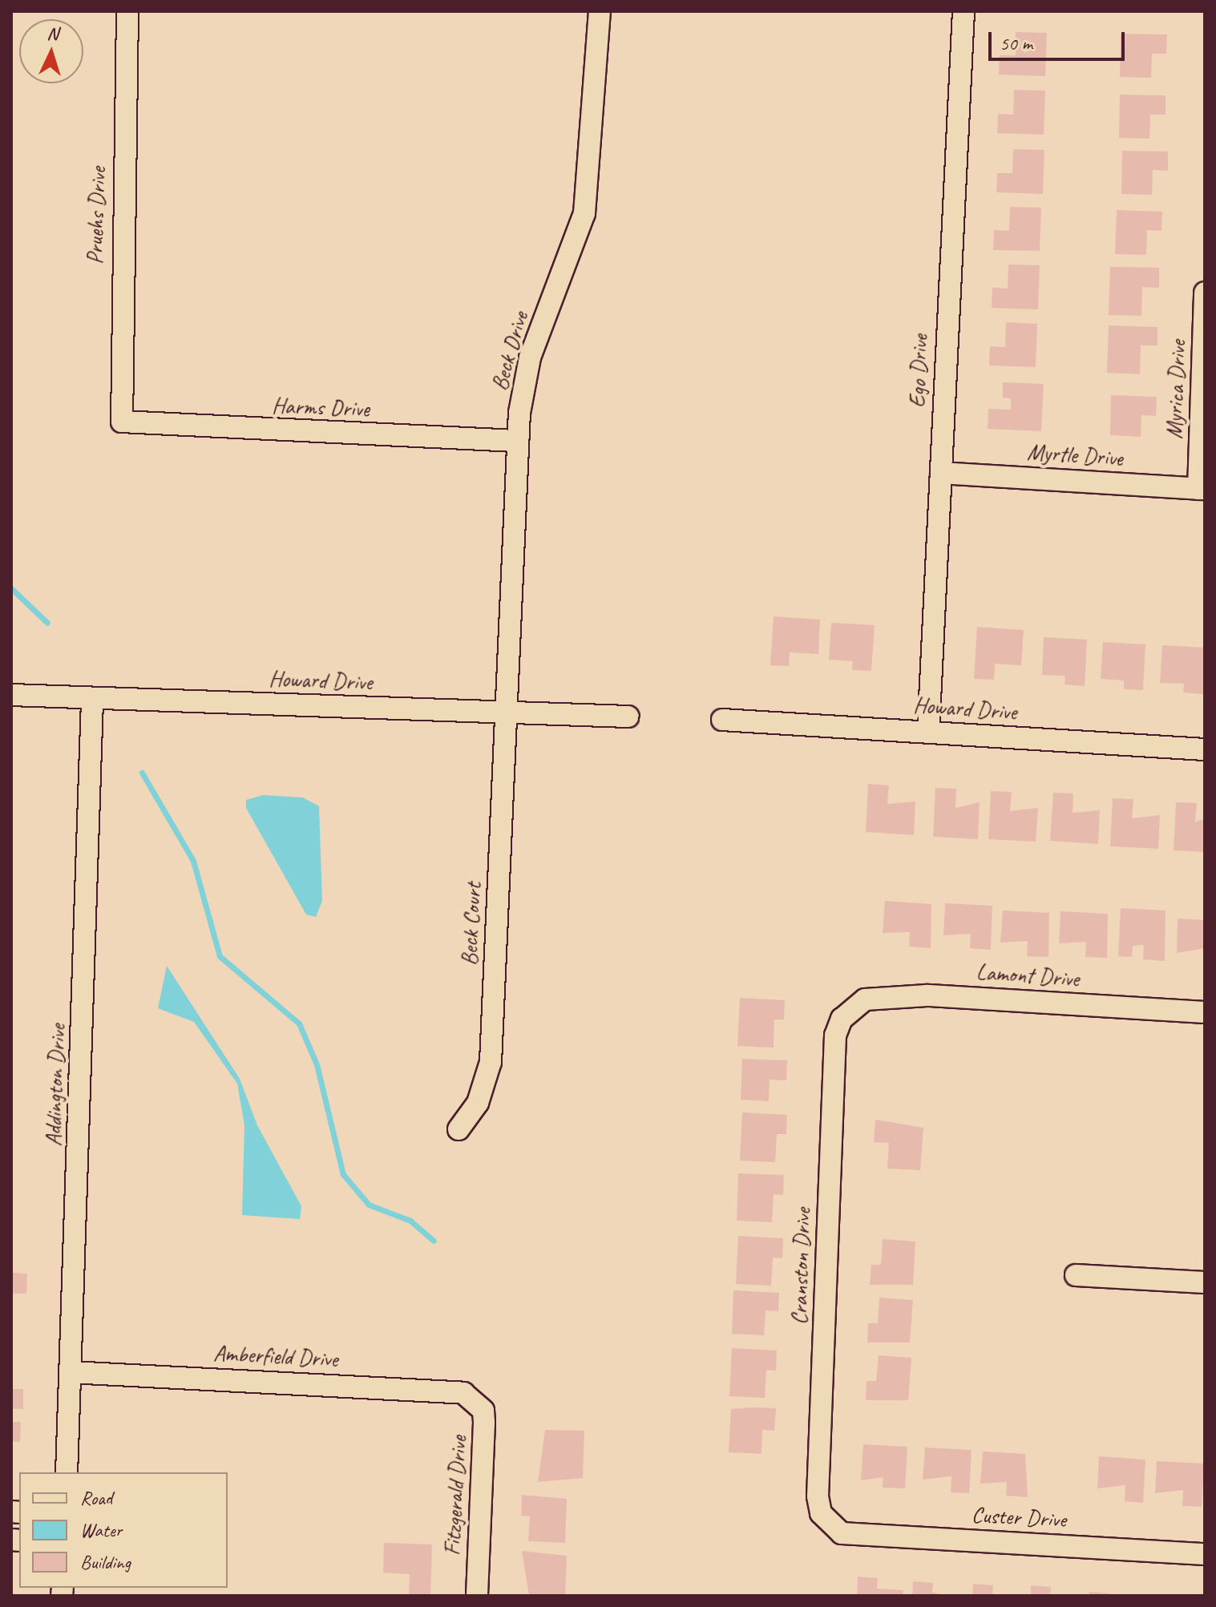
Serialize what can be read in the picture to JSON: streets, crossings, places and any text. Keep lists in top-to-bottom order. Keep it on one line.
{"streets":{"street":["Pruehs Drive","Beck Drive","Ego Drive","Myrica Drive","Harms Drive","Myrtle Drive","Howard Drive","Beck Court","Lamont Drive","Addington Drive","Cranston Drive","Amberfield Drive","Fitzgerald Drive","Custer Drive"]},"crossings":[["Pruehs Drive","Harms Drive"],["Beck Drive","Harms Drive"],["Beck Drive","Howard Drive"],["Beck Drive","Beck Court"],["Ego Drive","Myrtle Drive"],["Ego Drive","Howard Drive"],["Myrica Drive","Myrtle Drive"],["Howard Drive","Beck Court"],["Howard Drive","Addington Drive"],["Lamont Drive","Cranston Drive"],["Addington Drive","Amberfield Drive"],["Cranston Drive","Custer Drive"],["Amberfield Drive","Fitzgerald Drive"]],"legend":["Road","Water","Building"],"scale_bar":"50 m","north":"top"}
